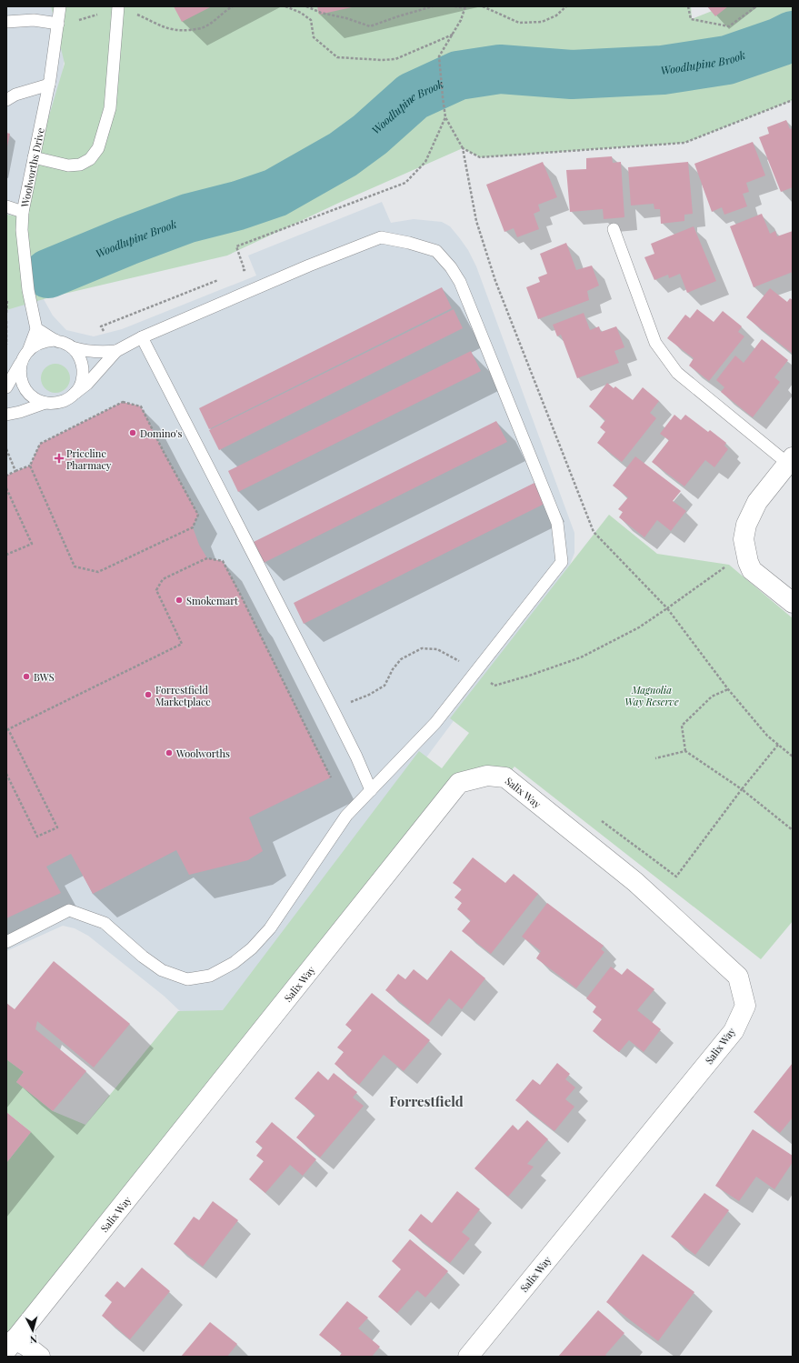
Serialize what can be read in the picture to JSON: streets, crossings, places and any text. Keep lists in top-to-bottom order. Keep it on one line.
{"streets":{"street":["Salix Way"],"lane":["Woolworths Drive"]},"districts":["Forrestfield"],"water":["Woodlupine Brook"],"parks":["Magnolia Way Reserve"],"places":{"other":["Domino's","Smokemart","BWS","Forrestfield Marketplace","Woolworths"],"health":["Priceline Pharmacy"]},"north":"bottom"}
